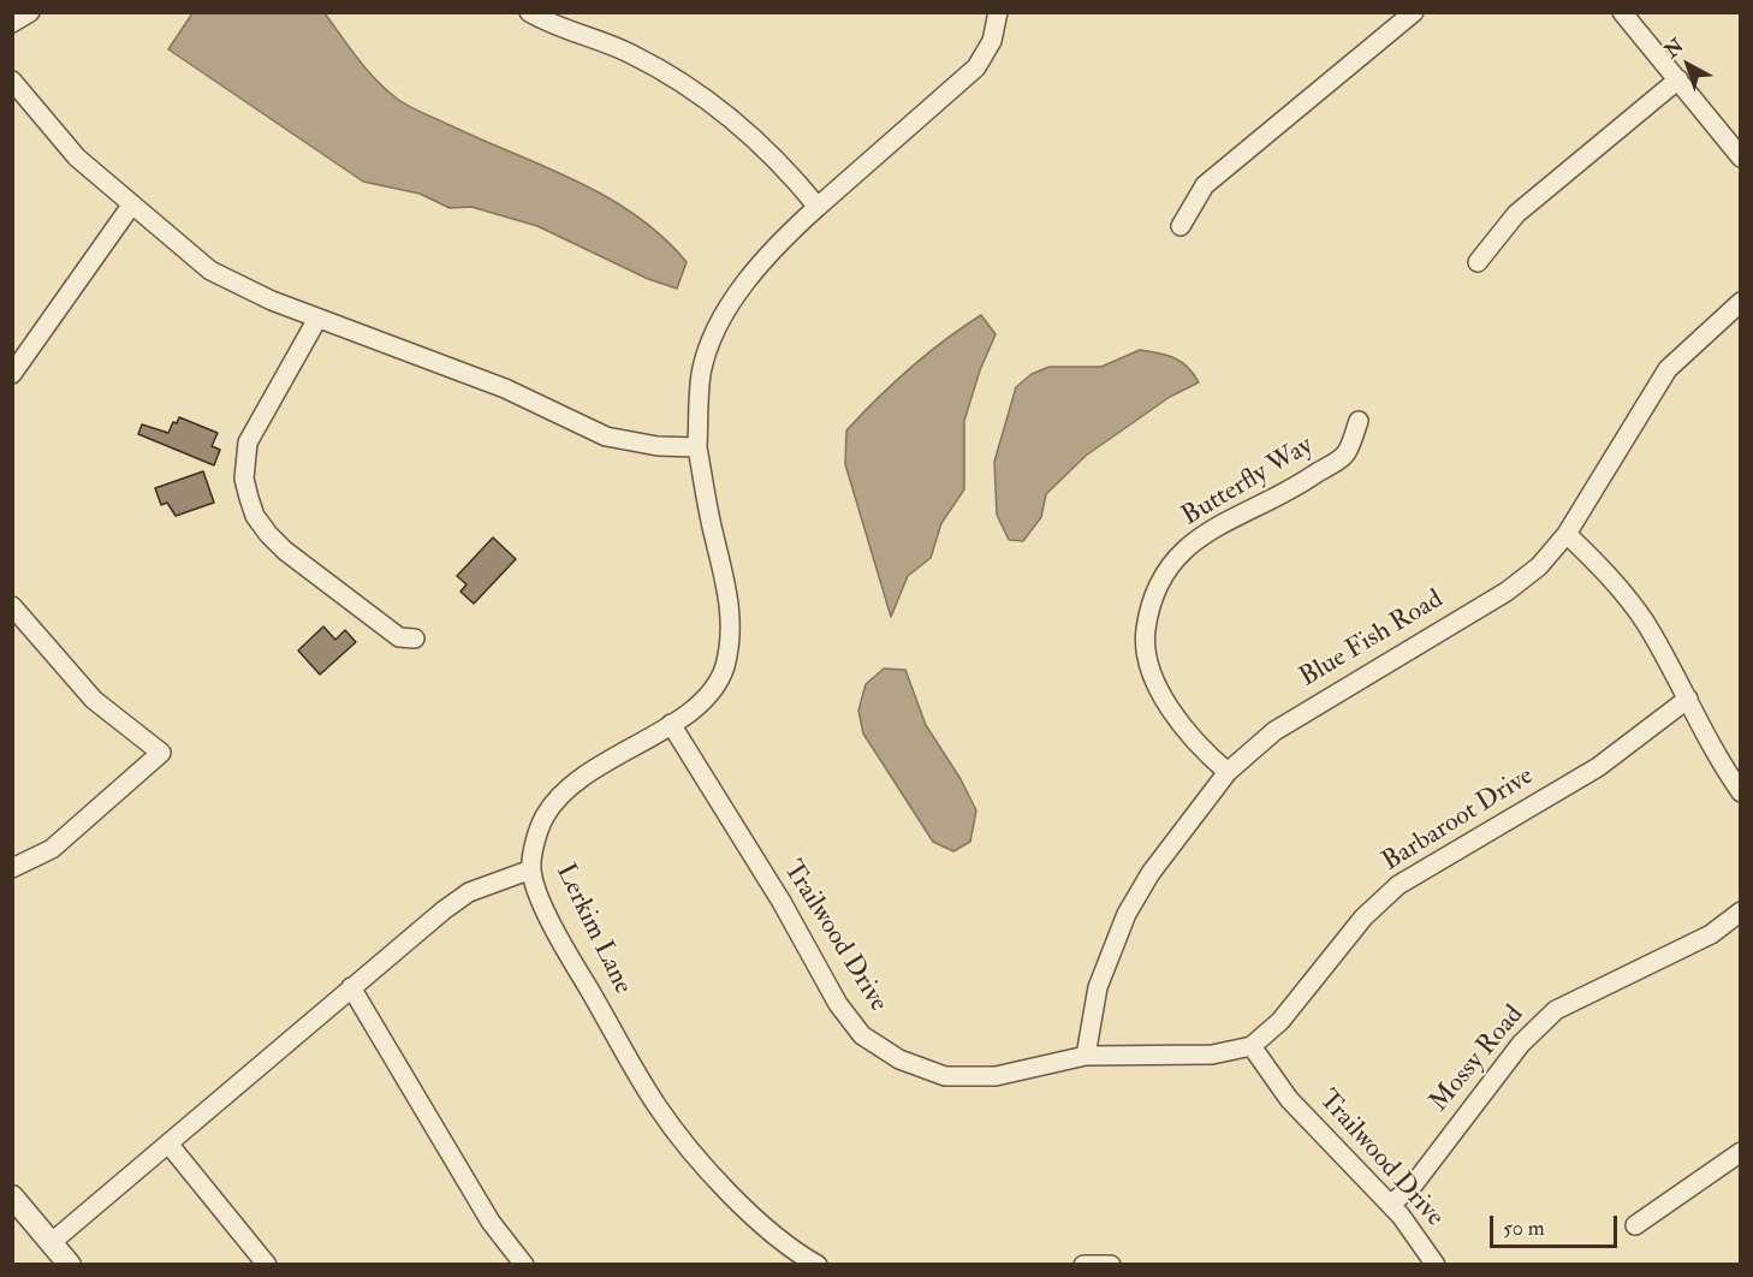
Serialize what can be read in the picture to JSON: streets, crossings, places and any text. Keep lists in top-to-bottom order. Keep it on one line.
{"streets":{"street":["Butterfly Way","Blue Fish Road","Barbaroot Drive","Lerkim Lane","Trailwood Drive","Mossy Road"]},"crossings":[["Butterfly Way","Blue Fish Road"],["Blue Fish Road","Trailwood Drive"],["Barbaroot Drive","Trailwood Drive"],["Lerkim Lane","Trailwood Drive"],["Trailwood Drive","Mossy Road"]],"scale_bar":"50 m","north":"top left"}
